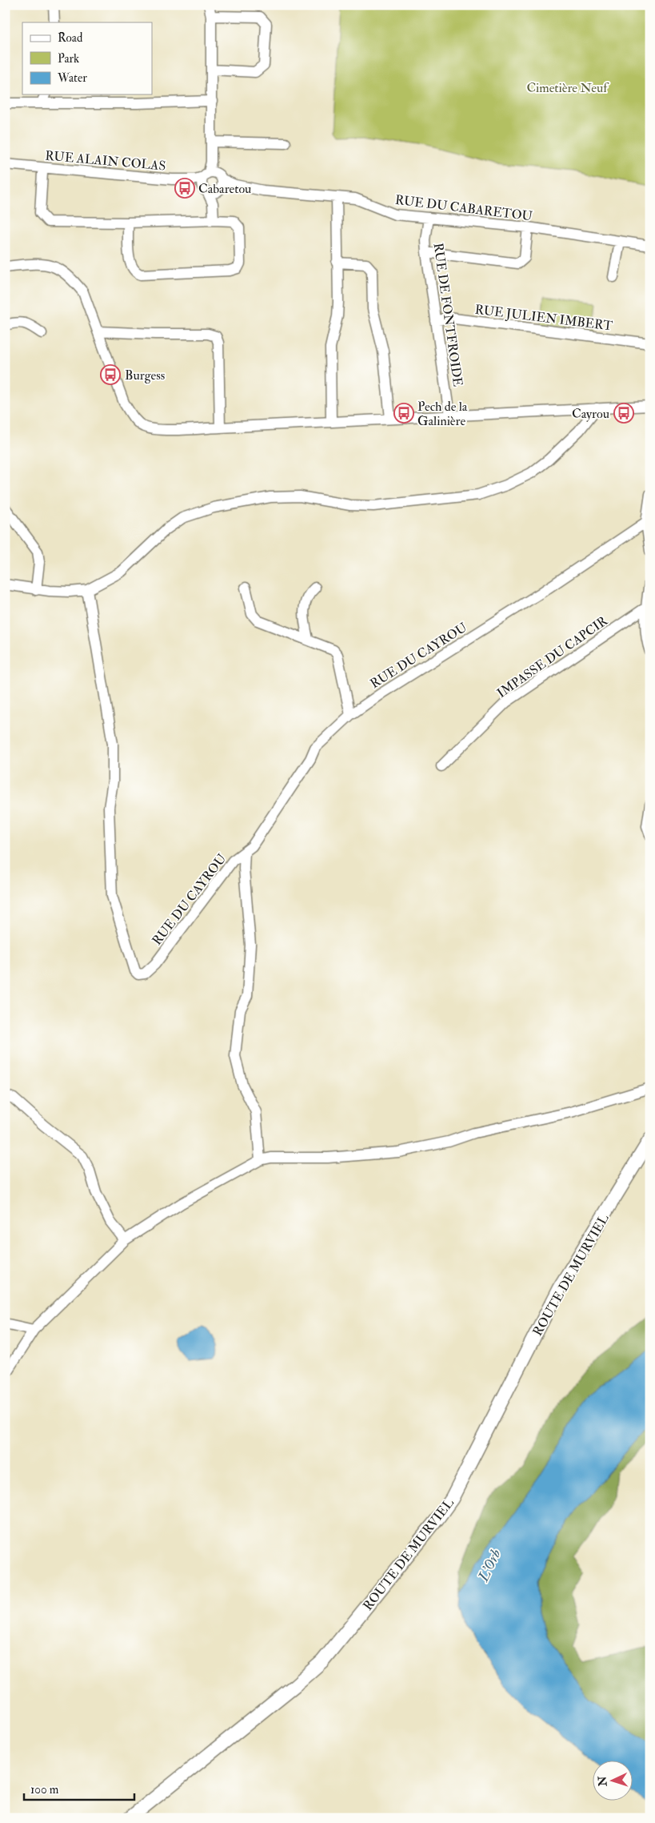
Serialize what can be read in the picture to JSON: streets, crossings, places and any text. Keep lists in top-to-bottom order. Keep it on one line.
{"streets":{"main road":["ROUTE DE MURVIEL"],"street":["RUE ALAIN COLAS","RUE DU CABARETOU","RUE DE FONTFROIDE","RUE JULIEN IMBERT","RUE DU CAYROU","IMPASSE DU CAPCIR"]},"crossings":[["RUE ALAIN COLAS","RUE DU CABARETOU"],["RUE DU CABARETOU","RUE DE FONTFROIDE"],["RUE DE FONTFROIDE","RUE JULIEN IMBERT"]],"water":["L'Orb"],"parks":["Cimetière Neuf"],"places":{"bus stop":["Cabaretou","Burgess","Pech de la Galinière","Cayrou"]},"legend":["Road","Park","Water"],"scale_bar":"100 m","north":"left"}
